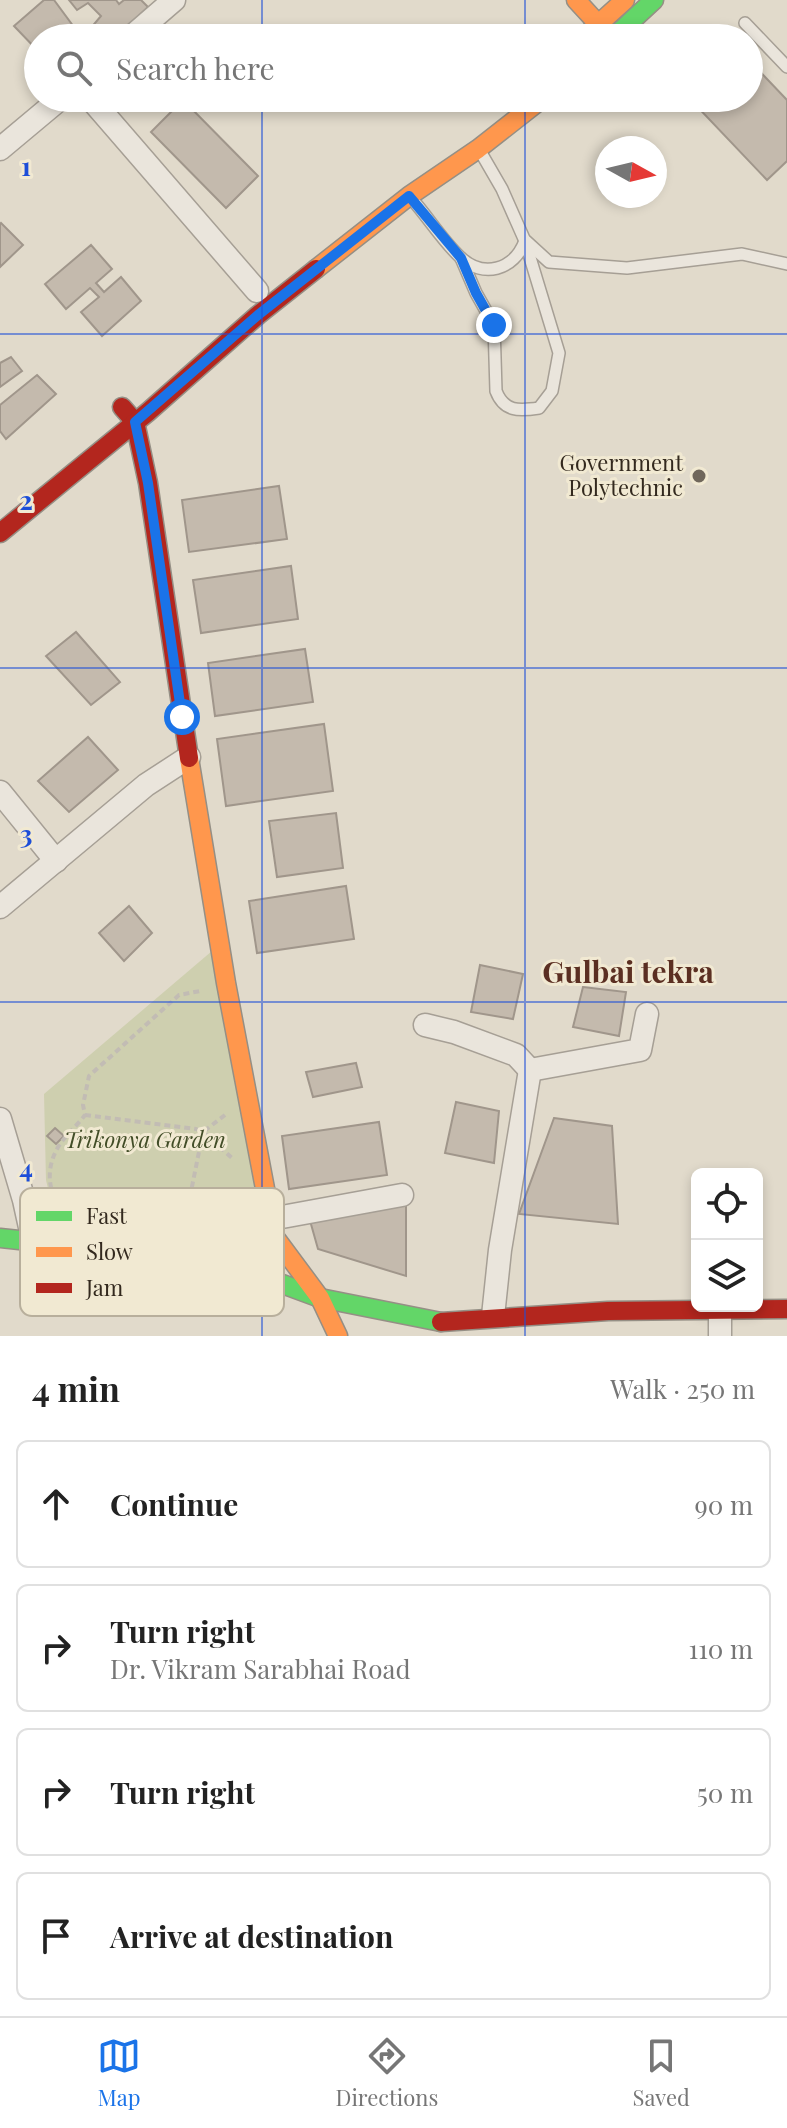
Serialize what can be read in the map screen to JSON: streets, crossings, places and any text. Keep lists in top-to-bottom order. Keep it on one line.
{"districts":["Gulbai tekra"],"parks":["Trikonya Garden"],"places":["Government Polytechnic"],"legend":["Fast","Slow","Jam"],"north":"right","page":{"search":"Search here","heading":["4 min","Walk · 250 m"],"list":[["Continue","90 m"],["Turn right","Dr. Vikram Sarabhai Road","110 m"],["Turn right","50 m"],"Arrive at destination"],"nav":["Map","Directions","Saved"]},"grid":{"rows":["1","2","3","4"]}}
